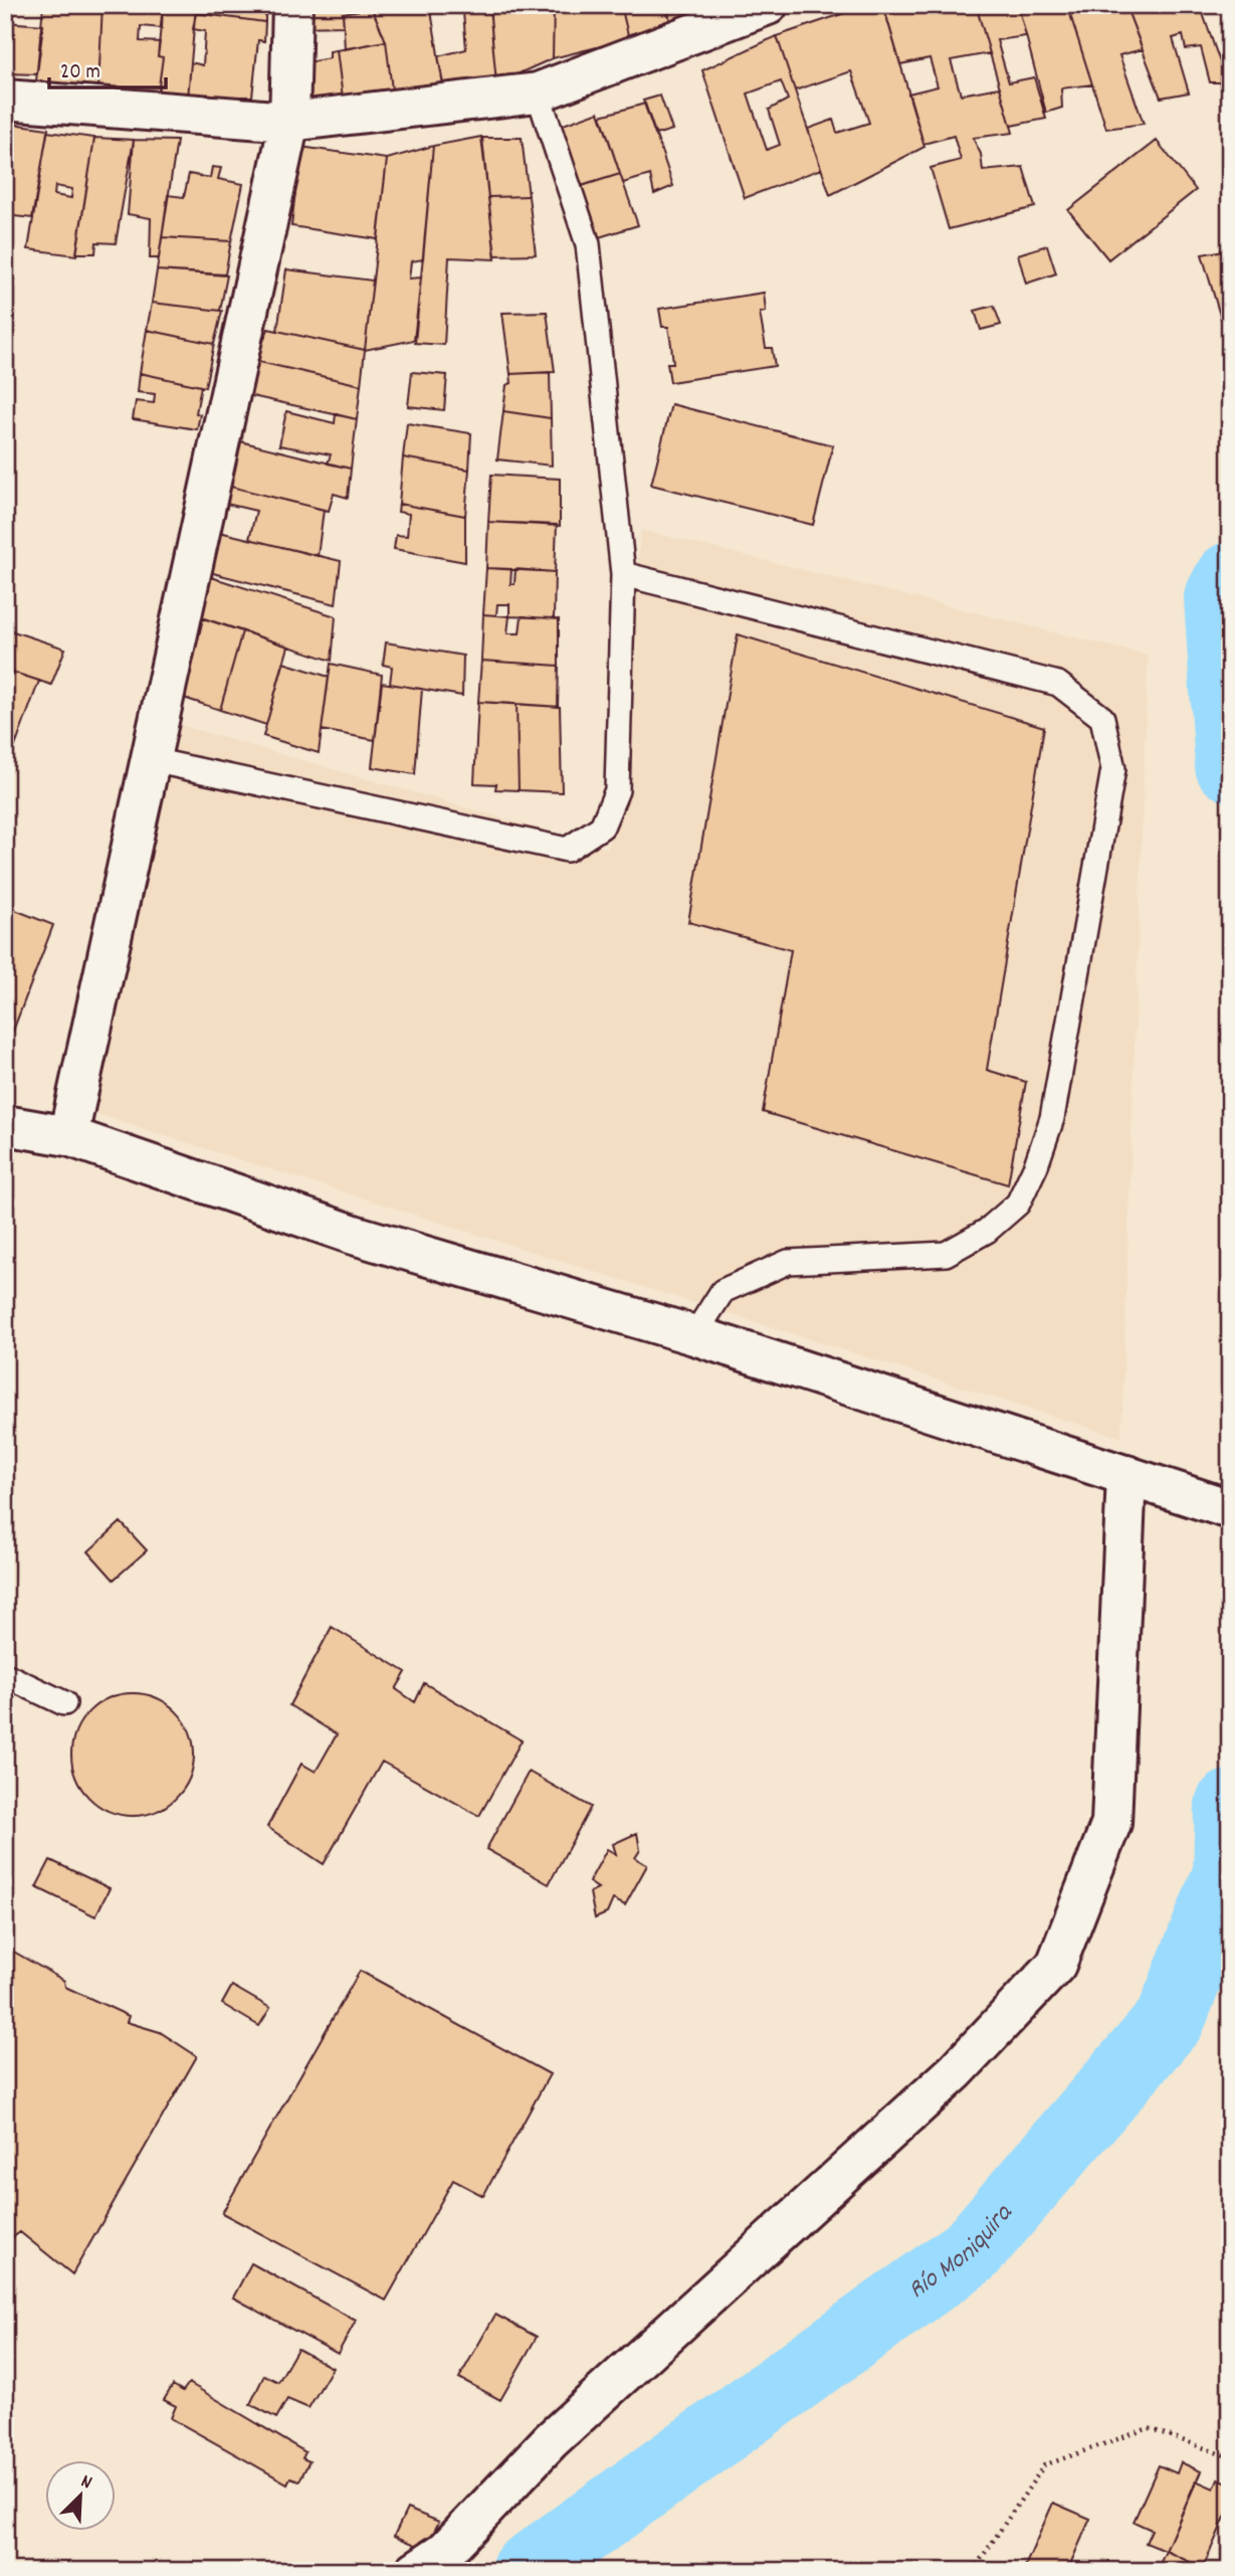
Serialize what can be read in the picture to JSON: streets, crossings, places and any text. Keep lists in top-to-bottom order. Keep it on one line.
{"water":["Río Moniquira"],"scale_bar":"20 m","north":"top right"}
